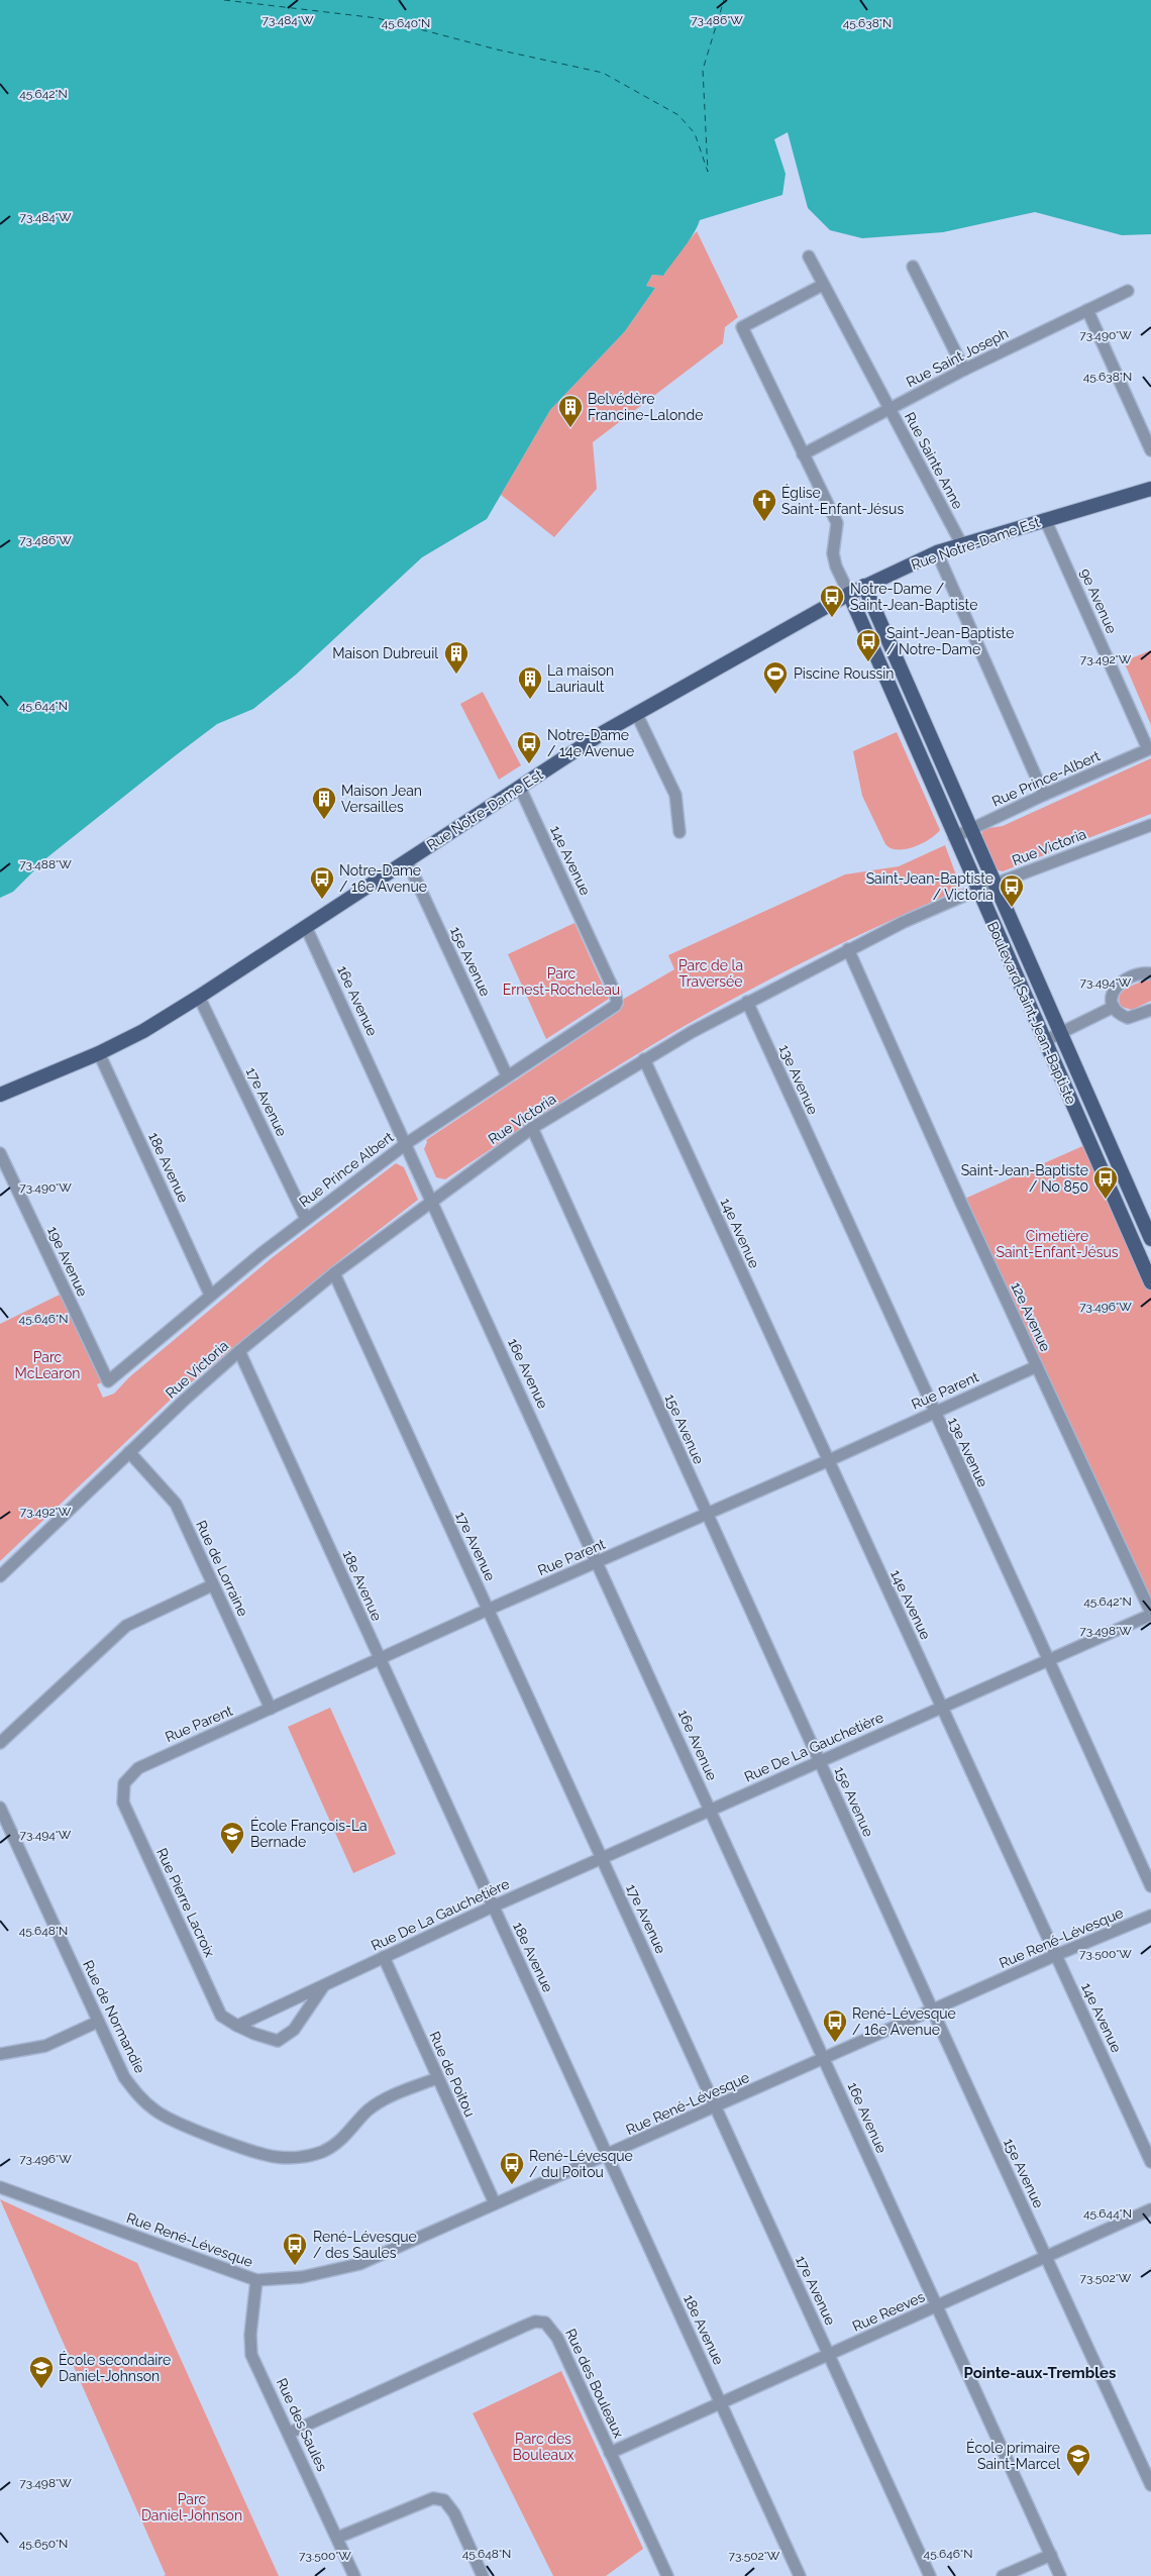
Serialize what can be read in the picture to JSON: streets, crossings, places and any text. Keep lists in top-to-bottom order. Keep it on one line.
{"streets":{"main road":["Rue Notre-Dame Est","Boulevard Saint-Jean-Baptiste"],"street":["Rue Saint Joseph","Rue Sainte Anne","9e Avenue","Rue Prince-Albert","Rue Victoria","14e Avenue","15e Avenue","16e Avenue","13e Avenue","17e Avenue","18e Avenue","Rue Prince Albert","19e Avenue","12e Avenue","Rue Parent","Rue de Lorraine","Rue De La Gauchetière","Rue Pierre Lacroix","Rue René-Lévesque","Rue de Normandie","Rue de Poitou","Rue Reeves","Rue des Bouleaux","Rue des Saules"]},"crossings":[["Rue Saint Joseph","Rue Sainte Anne"],["Rue Saint Joseph","Boulevard Saint-Jean-Baptiste"],["Rue Sainte Anne","Rue Notre-Dame Est"],["Rue Sainte Anne","Boulevard Saint-Jean-Baptiste"],["Rue Notre-Dame Est","9e Avenue"],["Rue Notre-Dame Est","14e Avenue"],["Rue Notre-Dame Est","15e Avenue"],["Rue Notre-Dame Est","16e Avenue"],["Rue Notre-Dame Est","Boulevard Saint-Jean-Baptiste"],["Rue Notre-Dame Est","17e Avenue"],["Rue Notre-Dame Est","18e Avenue"],["9e Avenue","Rue Prince-Albert"],["Rue Prince-Albert","Boulevard Saint-Jean-Baptiste"],["Rue Victoria","14e Avenue"],["Rue Victoria","15e Avenue"],["Rue Victoria","16e Avenue"],["Rue Victoria","Boulevard Saint-Jean-Baptiste"],["Rue Victoria","13e Avenue"],["Rue Victoria","17e Avenue"],["Rue Victoria","18e Avenue"],["Rue Victoria","12e Avenue"],["Rue Victoria","Rue de Lorraine"],["14e Avenue","Rue Prince Albert"],["14e Avenue","Rue Parent"],["14e Avenue","Rue De La Gauchetière"],["14e Avenue","Rue René-Lévesque"],["15e Avenue","Rue Prince Albert"],["15e Avenue","Rue Parent"],["15e Avenue","Rue De La Gauchetière"],["15e Avenue","Rue René-Lévesque"],["15e Avenue","Rue Reeves"],["16e Avenue","Rue Prince Albert"],["16e Avenue","Rue Parent"],["16e Avenue","Rue De La Gauchetière"],["16e Avenue","Rue René-Lévesque"],["16e Avenue","Rue Reeves"],["13e Avenue","Rue Parent"],["13e Avenue","Rue De La Gauchetière"],["17e Avenue","Rue Prince Albert"],["17e Avenue","Rue Parent"],["17e Avenue","Rue De La Gauchetière"],["17e Avenue","Rue René-Lévesque"],["17e Avenue","Rue Reeves"],["18e Avenue","Rue Prince Albert"],["18e Avenue","Rue Parent"],["18e Avenue","Rue De La Gauchetière"],["18e Avenue","Rue René-Lévesque"],["18e Avenue","Rue Reeves"],["Rue Prince Albert","19e Avenue"],["12e Avenue","Rue Parent"],["12e Avenue","Rue De La Gauchetière"],["Rue Parent","Rue de Lorraine"],["Rue Parent","Rue Pierre Lacroix"],["Rue De La Gauchetière","Rue Pierre Lacroix"],["Rue De La Gauchetière","Rue de Poitou"],["Rue René-Lévesque","Rue de Poitou"],["Rue René-Lévesque","Rue des Saules"],["Rue de Normandie","Rue de Poitou"],["Rue Reeves","Rue des Bouleaux"],["Rue des Bouleaux","Rue des Saules"]],"districts":["Pointe-aux-Trembles"],"parks":["Parc de la Traversée","Parc Ernest-Rocheleau","Cimetière Saint-Enfant-Jésus","Parc McLearon","Parc des Bouleaux","Parc Daniel-Johnson"],"places":{"building":["Belvédère Francine-Lalonde","Maison Dubreuil","La maison Lauriault","Maison Jean Versailles"],"church":["Église Saint-Enfant-Jésus"],"bus stop":["Notre-Dame / Saint-Jean-Baptiste","Saint-Jean-Baptiste / Notre-Dame","Notre-Dame / 14e Avenue","Notre-Dame / 16e Avenue","Saint-Jean-Baptiste / Victoria","Saint-Jean-Baptiste / No 850","René-Lévesque / 16e Avenue","René-Lévesque / du Poitou","René-Lévesque / des Saules"],"sports":["Piscine Roussin"],"school or university":["École François-La Bernade","École secondaire Daniel-Johnson","École primaire Saint-Marcel"]},"coordinates":["73.484°W","73.486°W","45.640°N","45.638°N","45.642°N","73.490°W","73.492°W","45.644°N","73.488°W","73.494°W","73.496°W","45.646°N","73.498°W","45.648°N","73.500°W","73.502°W","45.650°N"]}
